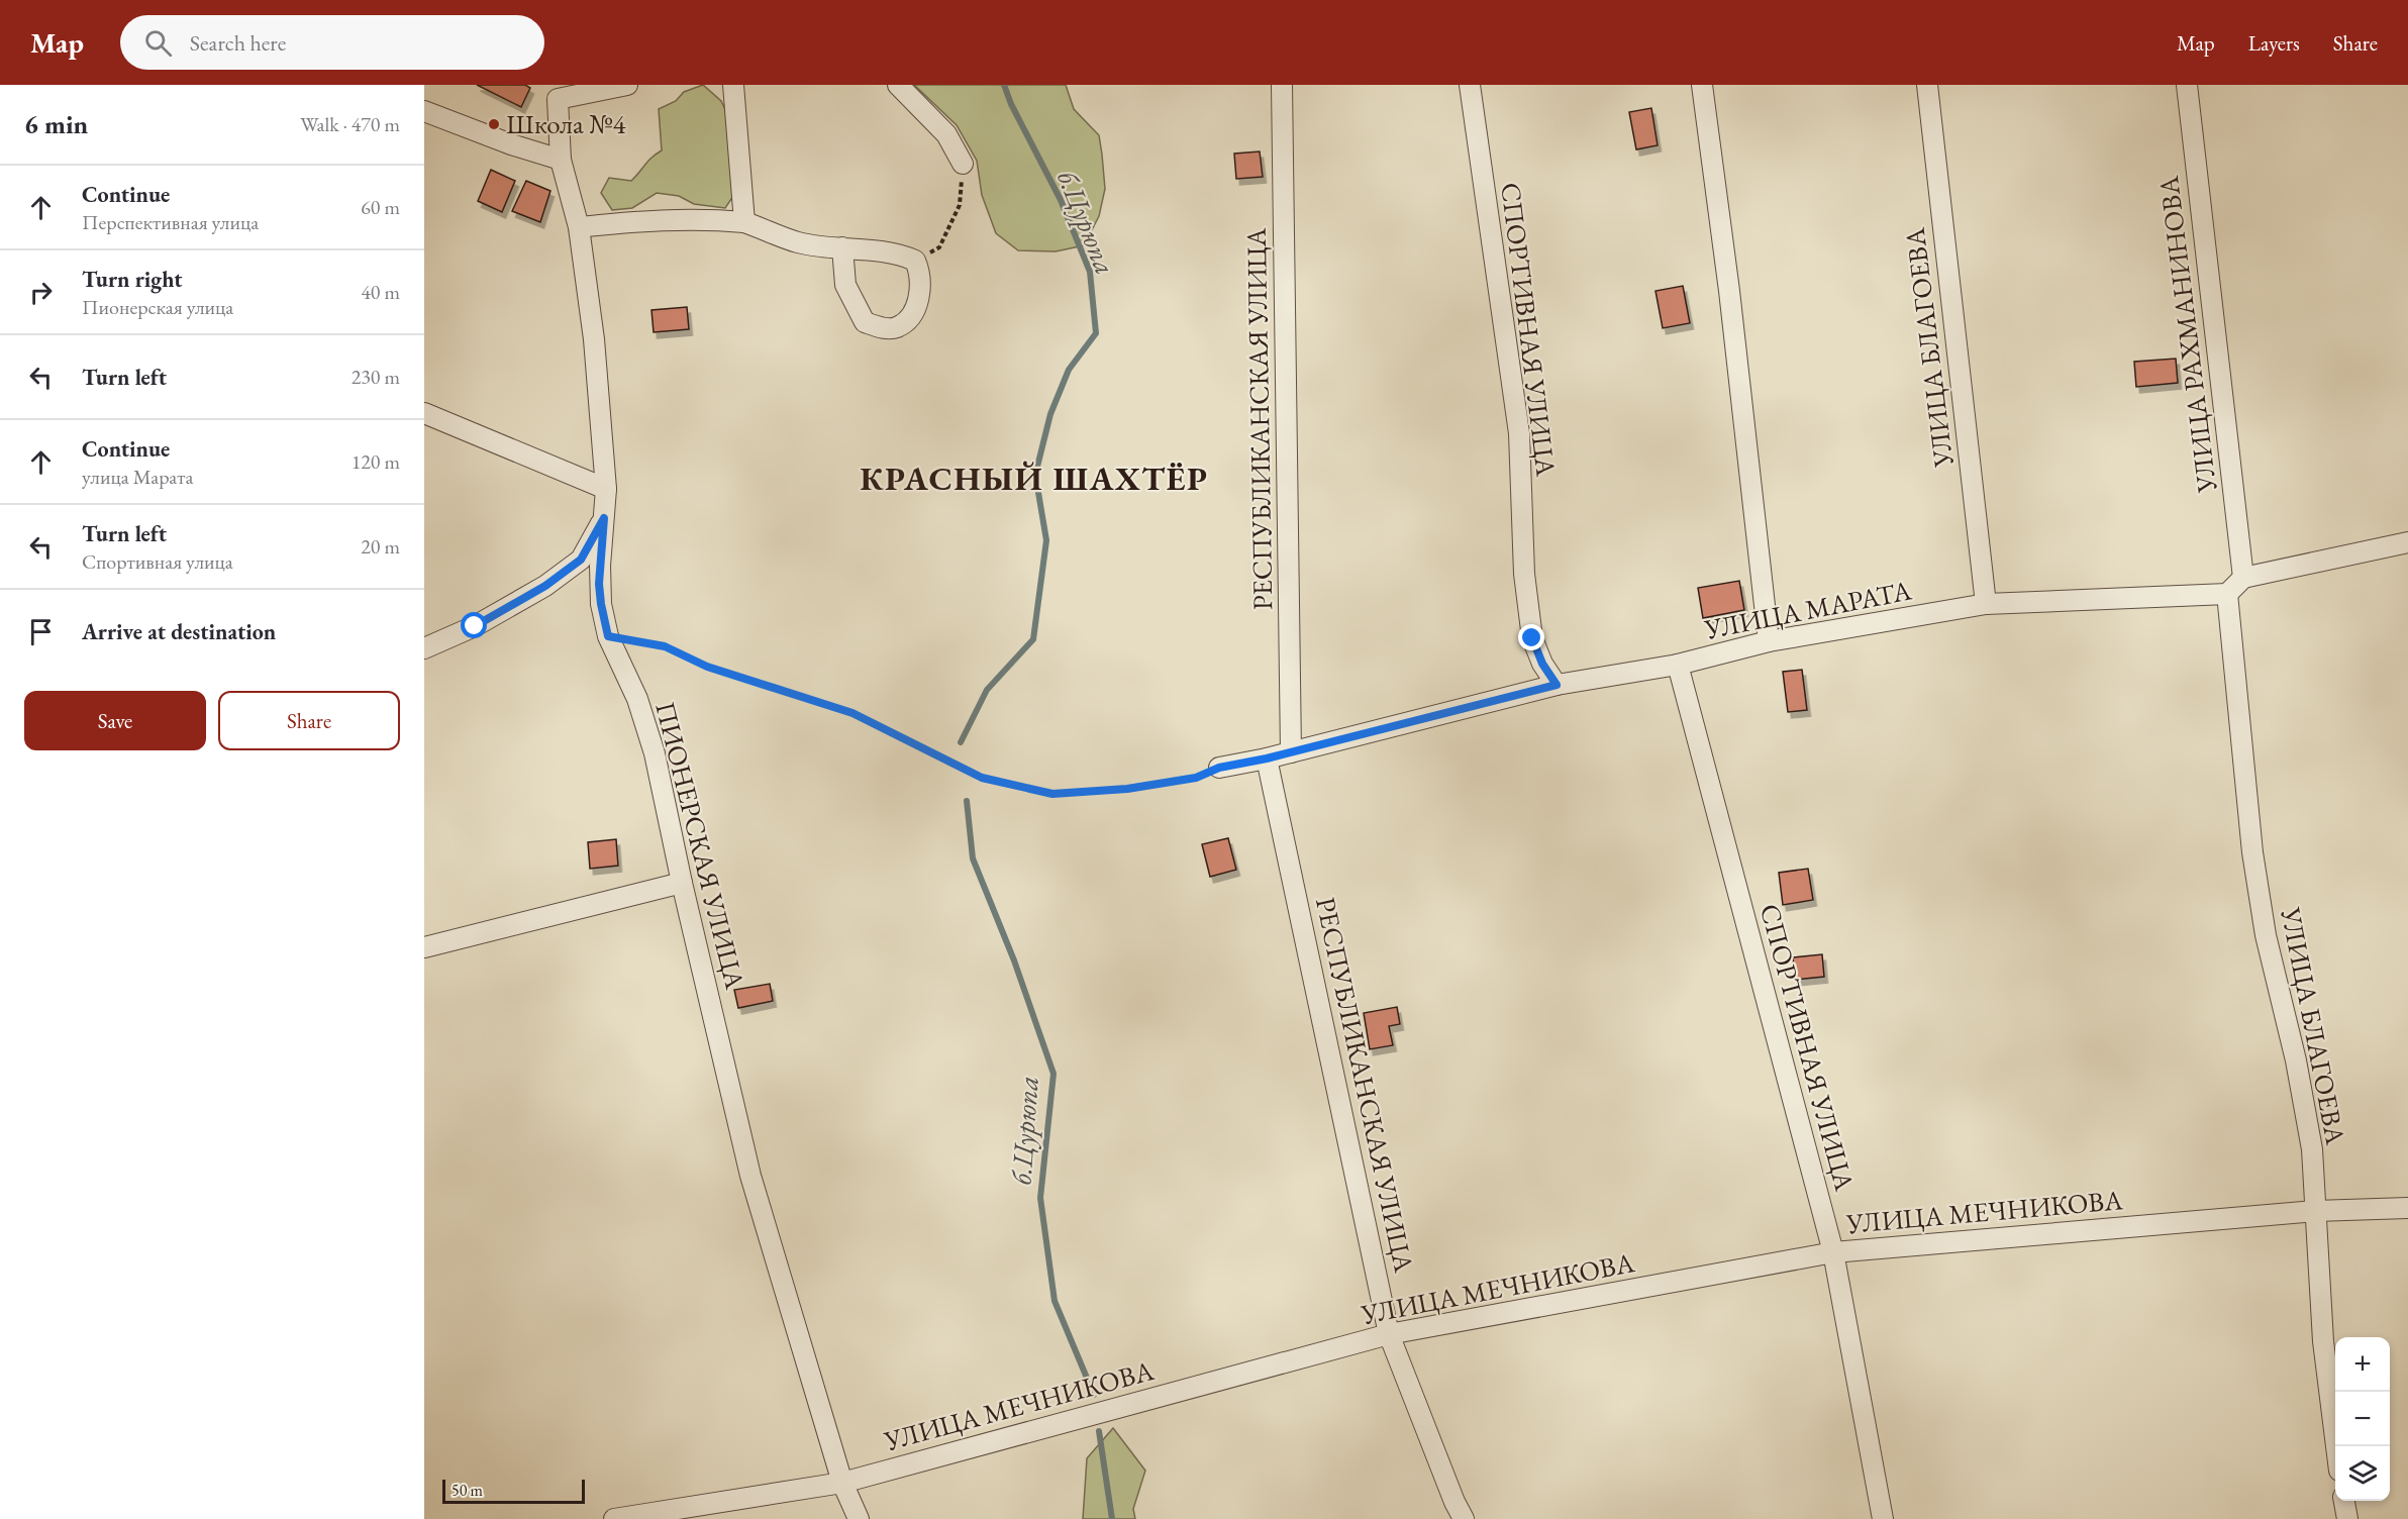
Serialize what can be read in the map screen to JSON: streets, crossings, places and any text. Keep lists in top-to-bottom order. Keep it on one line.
{"streets":{"street":["СПОРТИВНАЯ УЛИЦА","УЛИЦА РАХМАНИНОВА","УЛИЦА БЛАГОЕВА","РЕСПУБЛИКАНСКАЯ УЛИЦА","УЛИЦА МАРАТА","ПИОНЕРСКАЯ УЛИЦА","УЛИЦА МЕЧНИКОВА"]},"crossings":[["СПОРТИВНАЯ УЛИЦА","УЛИЦА МАРАТА"],["СПОРТИВНАЯ УЛИЦА","УЛИЦА МЕЧНИКОВА"],["УЛИЦА БЛАГОЕВА","УЛИЦА МАРАТА"],["УЛИЦА БЛАГОЕВА","УЛИЦА МЕЧНИКОВА"],["РЕСПУБЛИКАНСКАЯ УЛИЦА","УЛИЦА МАРАТА"],["РЕСПУБЛИКАНСКАЯ УЛИЦА","УЛИЦА МЕЧНИКОВА"],["ПИОНЕРСКАЯ УЛИЦА","УЛИЦА МЕЧНИКОВА"]],"districts":["КРАСНЫЙ ШАХТЁР"],"water":["б.Цурюпа"],"places":["Школа №4"],"scale_bar":"50 m","page":{"header":"Map","search":"Search here","nav":["Map","Layers","Share"],"heading":["6 min","Walk · 470 m"],"list":[["Continue","Перспективная улица","60 m"],["Turn right","Пионерская улица","40 m"],["Turn left","230 m"],["Continue","улица Марата","120 m"],["Turn left","Спортивная улица","20 m"],"Arrive at destination"],"buttons":["Save","Share"],"map_buttons":["+","−"],"scale":"50 m"}}
